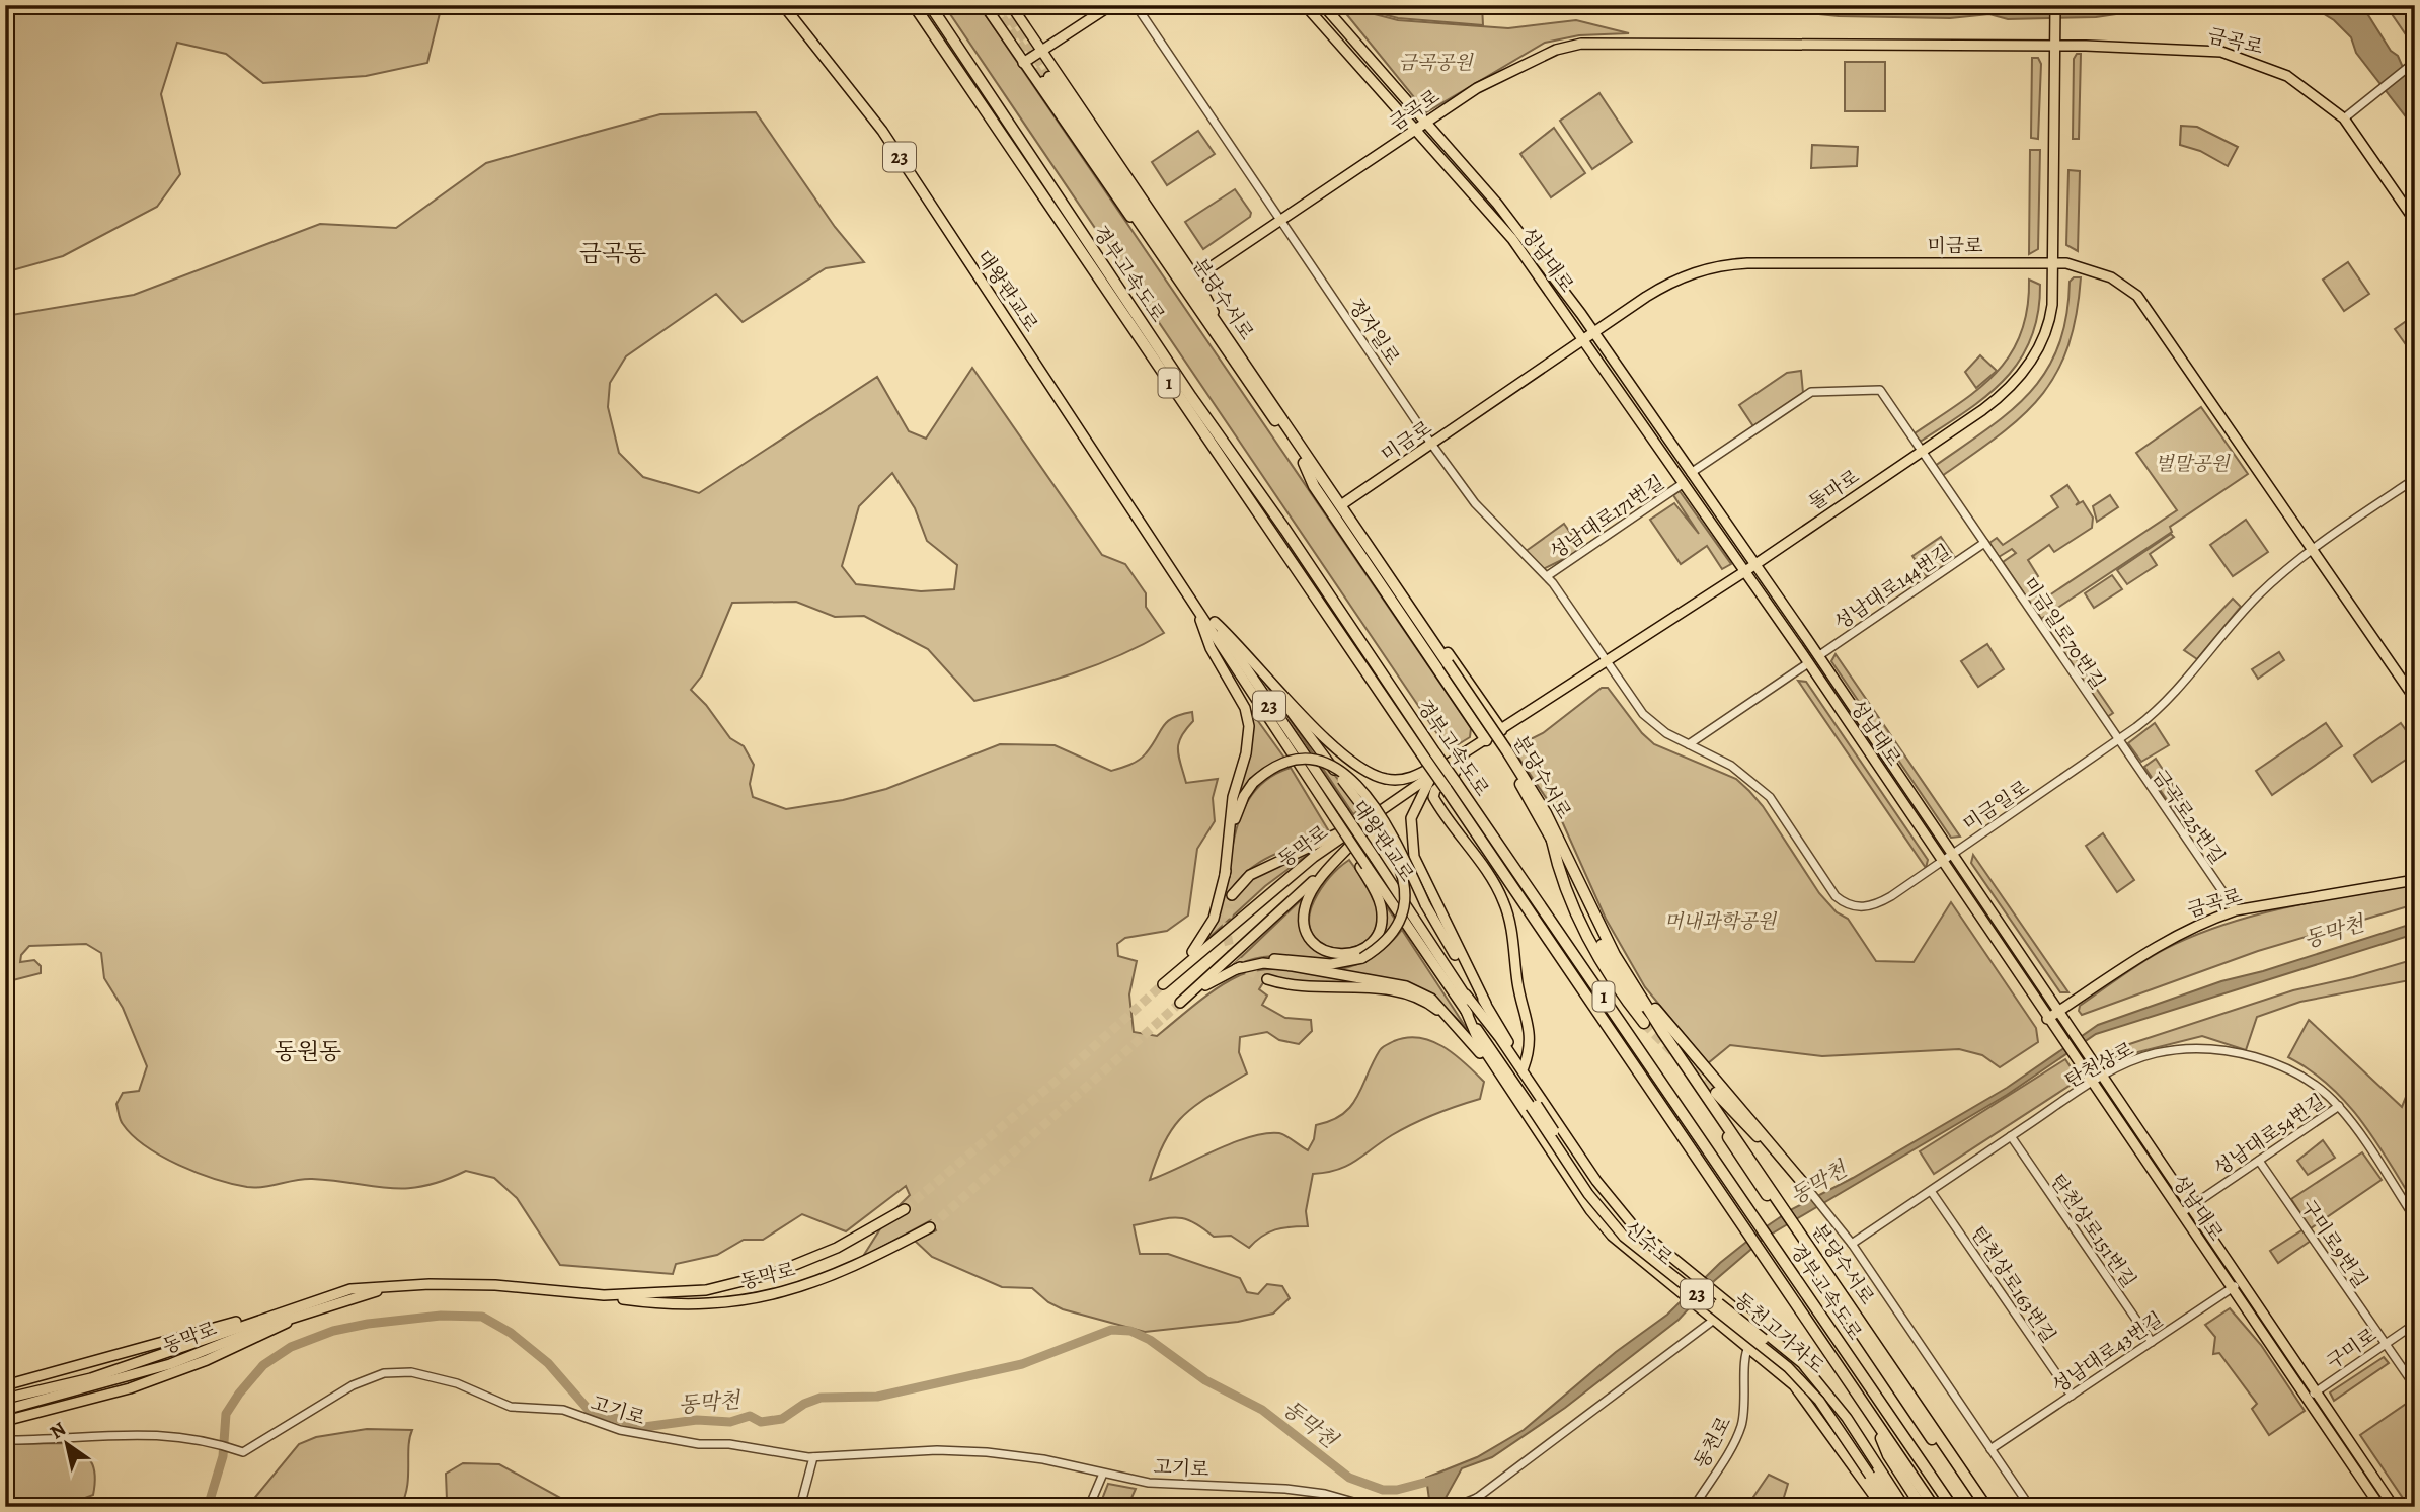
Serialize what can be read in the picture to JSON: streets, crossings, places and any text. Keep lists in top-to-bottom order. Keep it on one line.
{"streets":{"highway":["경부고속도로","분당수서로","1"],"main road":["금곡로","23","미금로","성남대로","대왕판교로","돌마로","동막로","신수로","동천고가차도"],"street":["정자일로","성남대로171번길","성남대로144번길","미금일로70번길","미금일로","금곡로25번길","탄천상로","성남대로54번길","탄천상로151번길","구미로9번길","탄천상로163번길","구미로","성남대로43번길","고기로","동천로"]},"crossings":[["금곡로","성남대로"],["금곡로","정자일로"],["금곡로","돌마로"],["금곡로","금곡로25번길"],["미금로","성남대로"],["미금로","정자일로"],["미금로","돌마로"],["미금로","미금일로"],["성남대로","돌마로"],["성남대로","성남대로171번길"],["성남대로","성남대로144번길"],["성남대로","미금일로70번길"],["성남대로","미금일로"],["성남대로","탄천상로"],["성남대로","성남대로54번길"],["성남대로","구미로"],["성남대로","성남대로43번길"],["대왕판교로","신수로"],["대왕판교로","동천고가차도"],["분당수서로","탄천상로"],["분당수서로","성남대로43번길"],["정자일로","돌마로"],["정자일로","성남대로171번길"],["정자일로","미금일로"],["돌마로","미금일로70번길"],["돌마로","미금일로"],["돌마로","동막로"],["성남대로144번길","미금일로70번길"],["미금일로70번길","미금일로"],["미금일로70번길","금곡로25번길"],["미금일로","금곡로25번길"],["탄천상로","성남대로54번길"],["탄천상로","탄천상로151번길"],["탄천상로","탄천상로163번길"],["성남대로54번길","구미로9번길"],["탄천상로151번길","성남대로43번길"],["신수로","동천고가차도"],["신수로","동천로"],["구미로9번길","구미로"],["탄천상로163번길","성남대로43번길"]],"districts":["금곡동","동원동"],"water":["동막천"],"parks":["금곡공원","벌말공원","머내과학공원"],"north":"top left"}
